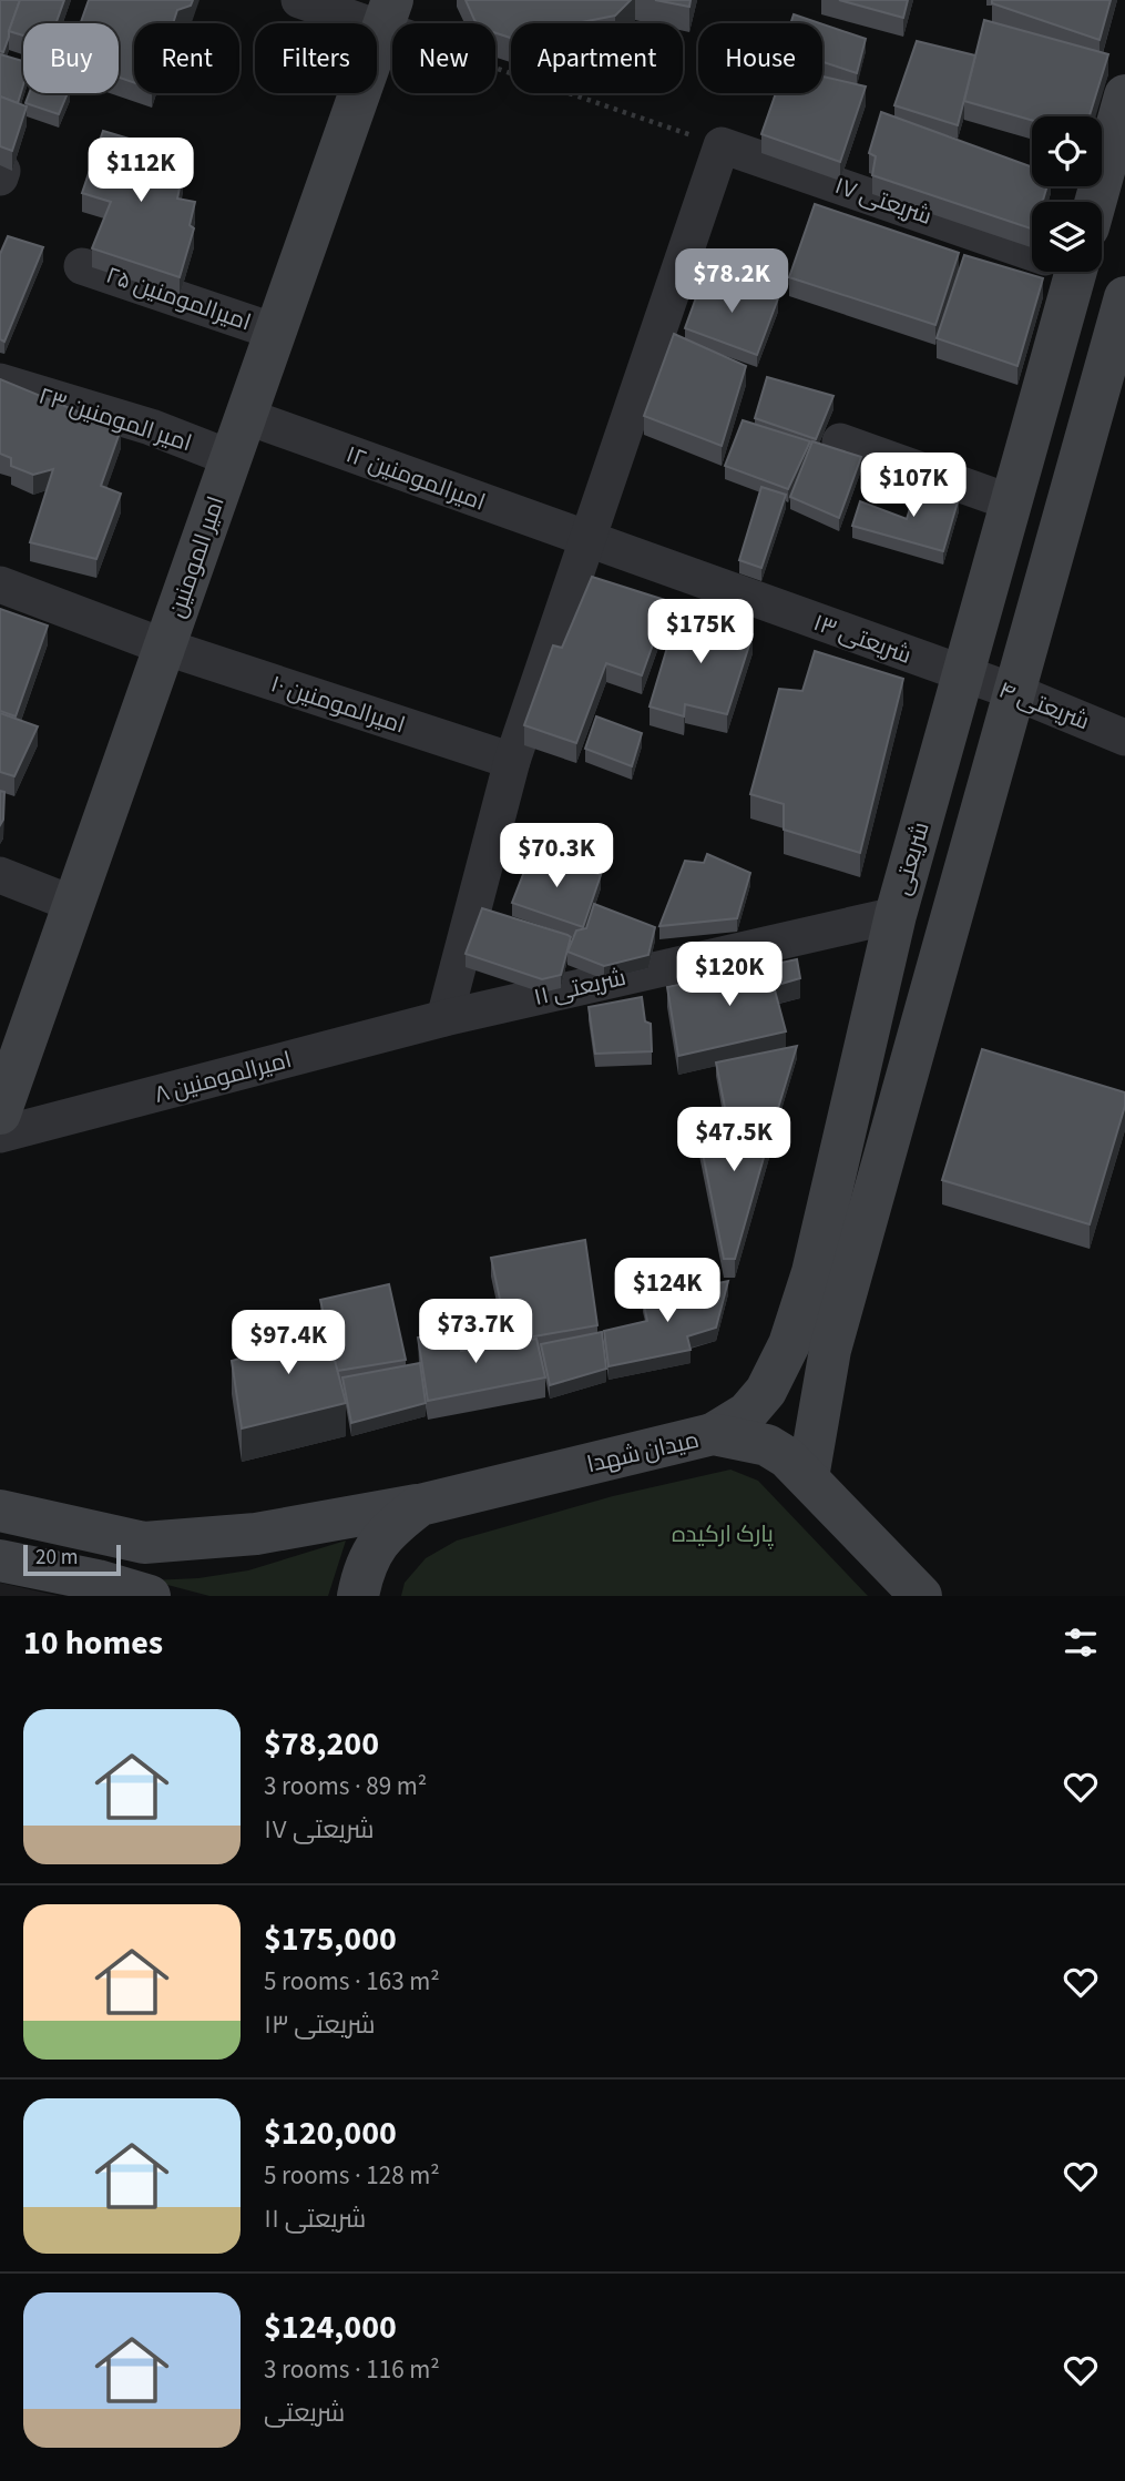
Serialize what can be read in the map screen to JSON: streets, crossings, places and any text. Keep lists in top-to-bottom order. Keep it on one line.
{"streets":{"main road":["امیر المومنین","شریعتی","میدان شهدا"],"street":["شریعتی ۱۷","امیرالمومنین ۲۵","امیر المومنین ۲۳","امیرالمومنین ۱۲","شریعتی ۱۳","امیرالمومنین ۱۰","شریعتی ۴","شریعتی ۱۱","امیرالمومنین ۸"]},"crossings":[["امیرالمومنین ۲۵","امیر المومنین"],["امیر المومنین ۲۳","امیر المومنین"],["امیرالمومنین ۱۲","امیر المومنین"],["امیرالمومنین ۱۲","شریعتی ۱۳"],["امیر المومنین","امیرالمومنین ۱۰"],["شریعتی ۱۳","شریعتی ۴"],["شریعتی ۱۳","شریعتی"],["شریعتی ۴","شریعتی"],["شریعتی","شریعتی ۱۱"],["شریعتی","میدان شهدا"],["شریعتی ۱۱","امیرالمومنین ۸"]],"parks":["پارک ارکیده"],"scale_bar":"20 m","page":{"chip":["Buy","Rent","Filters","New","Apartment","House"],"price":["$112K","$78.2K","$107K","$175K","$70.3K","$120K","$47.5K","$124K","$73.7K","$97.4K"],"scale":"20 m","heading":"10 homes","list":[{"name":"$78,200","note":"3 rooms · 89 m² · شریعتی ۱۷"},{"name":"$175,000","note":"5 rooms · 163 m² · شریعتی ۱۳"},{"name":"$120,000","note":"5 rooms · 128 m² · شریعتی ۱۱"},{"name":"$124,000","note":"3 rooms · 116 m² · شریعتی"}]}}
